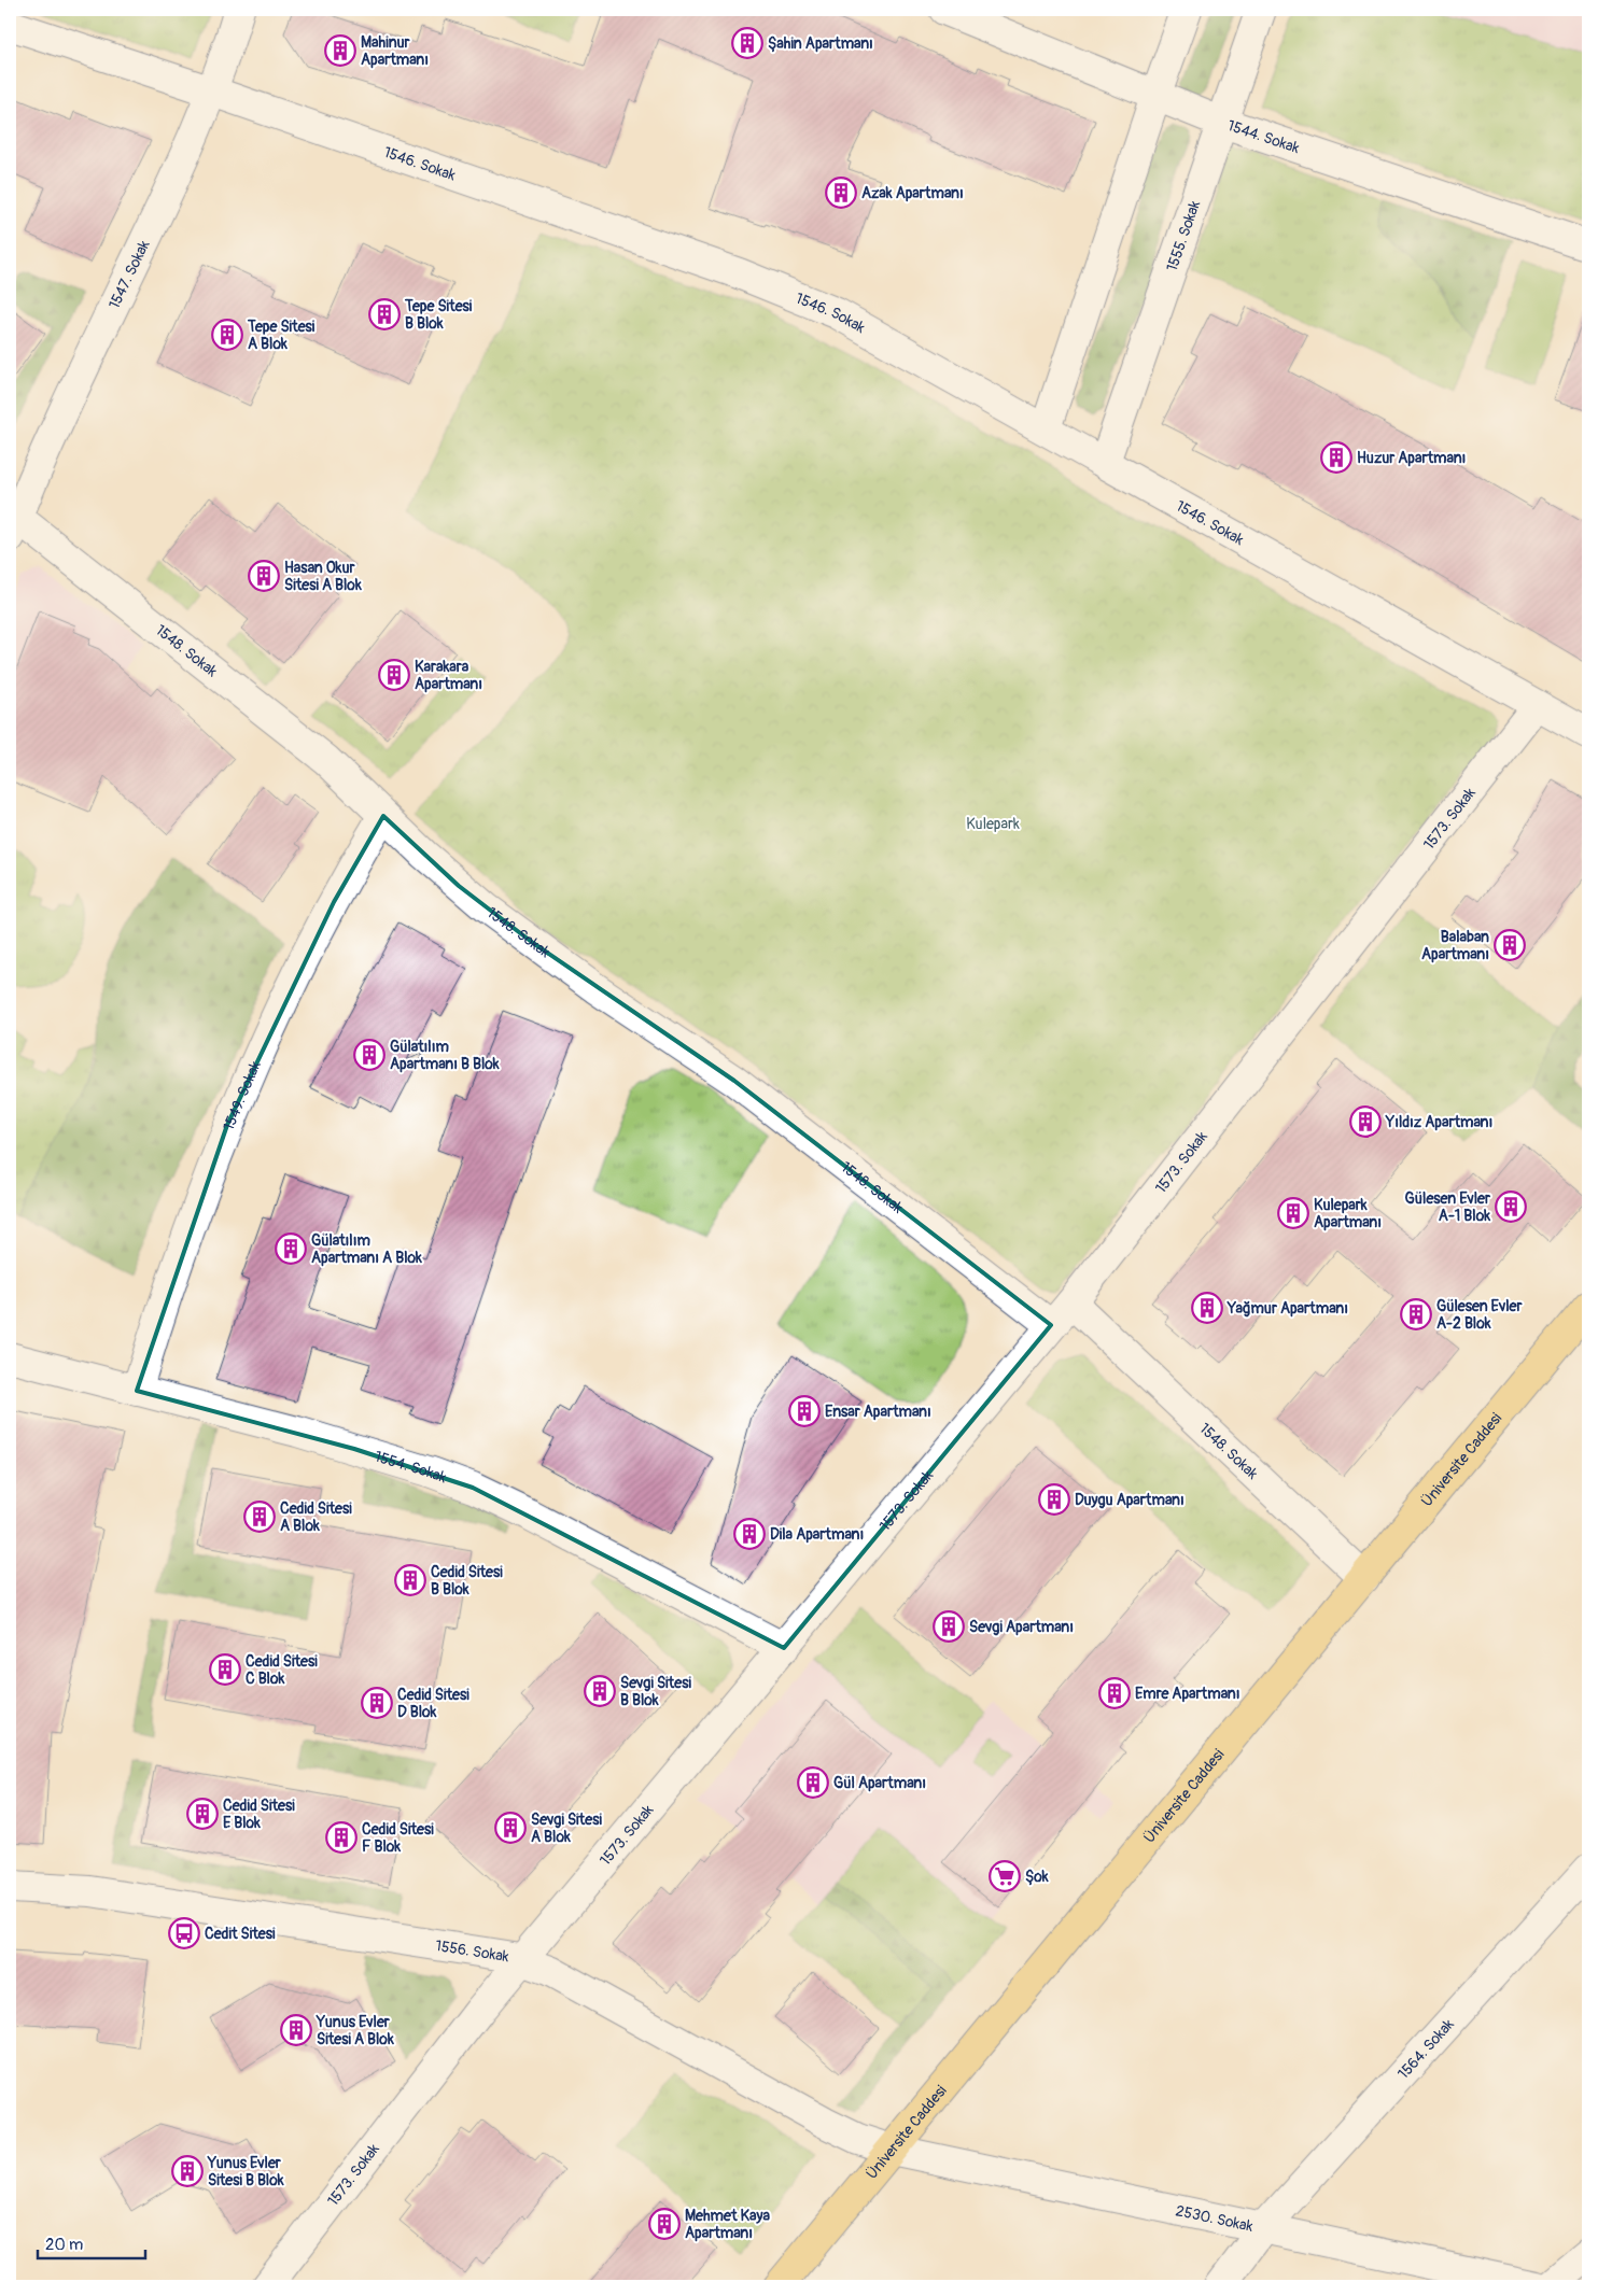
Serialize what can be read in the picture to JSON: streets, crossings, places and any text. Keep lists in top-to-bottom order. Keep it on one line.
{"streets":{"main road":["Üniversite Caddesi"],"street":["1544. Sokak","1546. Sokak","1555. Sokak","1547. Sokak","1548. Sokak","1573. Sokak","1549. Sokak","1554. Sokak","1556. Sokak","1564. Sokak","2530. Sokak"]},"crossings":[["1544. Sokak","1555. Sokak"],["1546. Sokak","1555. Sokak"],["1546. Sokak","1547. Sokak"],["1546. Sokak","1573. Sokak"],["1547. Sokak","1548. Sokak"],["1548. Sokak","1573. Sokak"],["1548. Sokak","1549. Sokak"],["1548. Sokak","Üniversite Caddesi"],["1573. Sokak","1554. Sokak"],["1573. Sokak","1556. Sokak"],["1549. Sokak","1554. Sokak"],["Üniversite Caddesi","1556. Sokak"],["Üniversite Caddesi","2530. Sokak"],["1556. Sokak","2530. Sokak"],["1564. Sokak","2530. Sokak"]],"parks":["Kulepark"],"places":{"building":["Şahin Apartmanı","Mahinur Apartmanı","Azak Apartmanı","Tepe Sitesi B Blok","Tepe Sitesi A Blok","Huzur Apartmanı","Hasan Okur Sitesi A Blok","Karakara Apartmanı","Balaban Apartmanı","Gülatılım Apartmanı B Blok","Yıldız Apartmanı","Gülesen Evler A-1 Blok","Kulepark Apartmanı","Gülatılım Apartmanı A Blok","Yağmur Apartmanı","Gülesen Evler A-2 Blok","Ensar Apartmanı","Duygu Apartmanı","Cedid Sitesi A Blok","Dila Apartmanı","Cedid Sitesi B Blok","Sevgi Apartmanı","Cedid Sitesi C Blok","Sevgi Sitesi B Blok","Emre Apartmanı","Cedid Sitesi D Blok","Gül Apartmanı","Cedid Sitesi E Blok","Sevgi Sitesi A Blok","Cedid Sitesi F Blok","Yunus Evler Sitesi A Blok","Yunus Evler Sitesi B Blok","Mehmet Kaya Apartmanı"],"supermarket":["Şok"],"bus stop":["Cedit Sitesi"]},"scale_bar":"20 m"}
